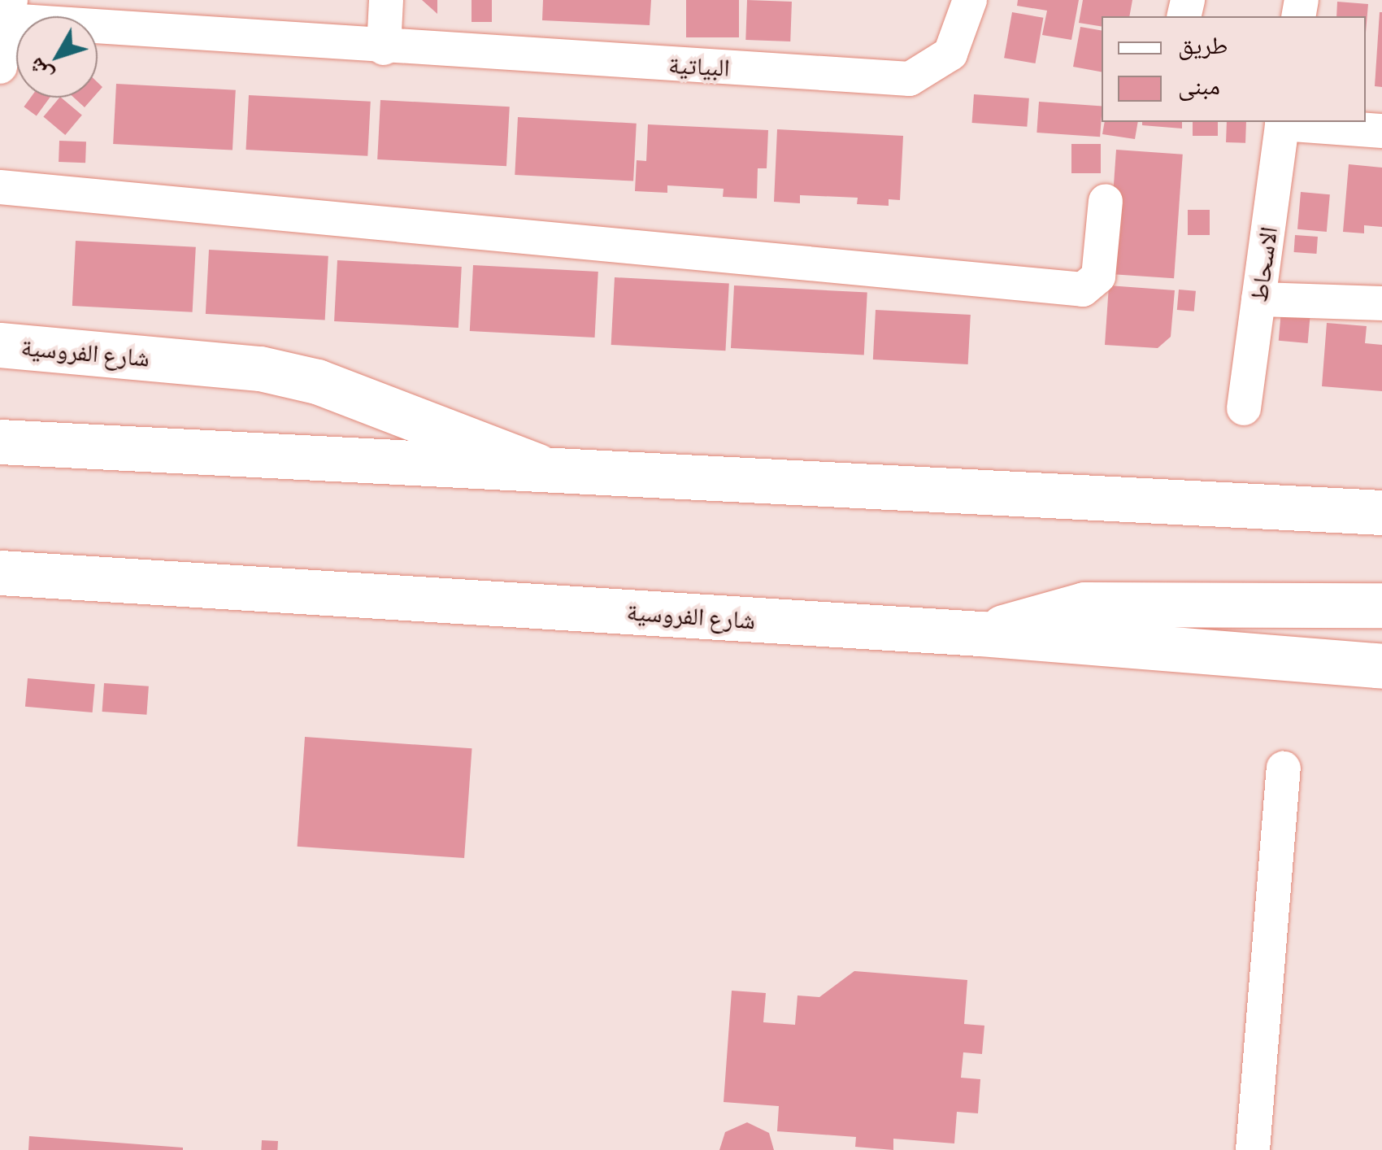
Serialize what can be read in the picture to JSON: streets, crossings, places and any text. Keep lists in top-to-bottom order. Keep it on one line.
{"streets":{"main road":["شارع الفروسية"],"street":["البياتية","الاسحاط"]},"legend":["طريق","مبنى"],"north":"bottom left"}
